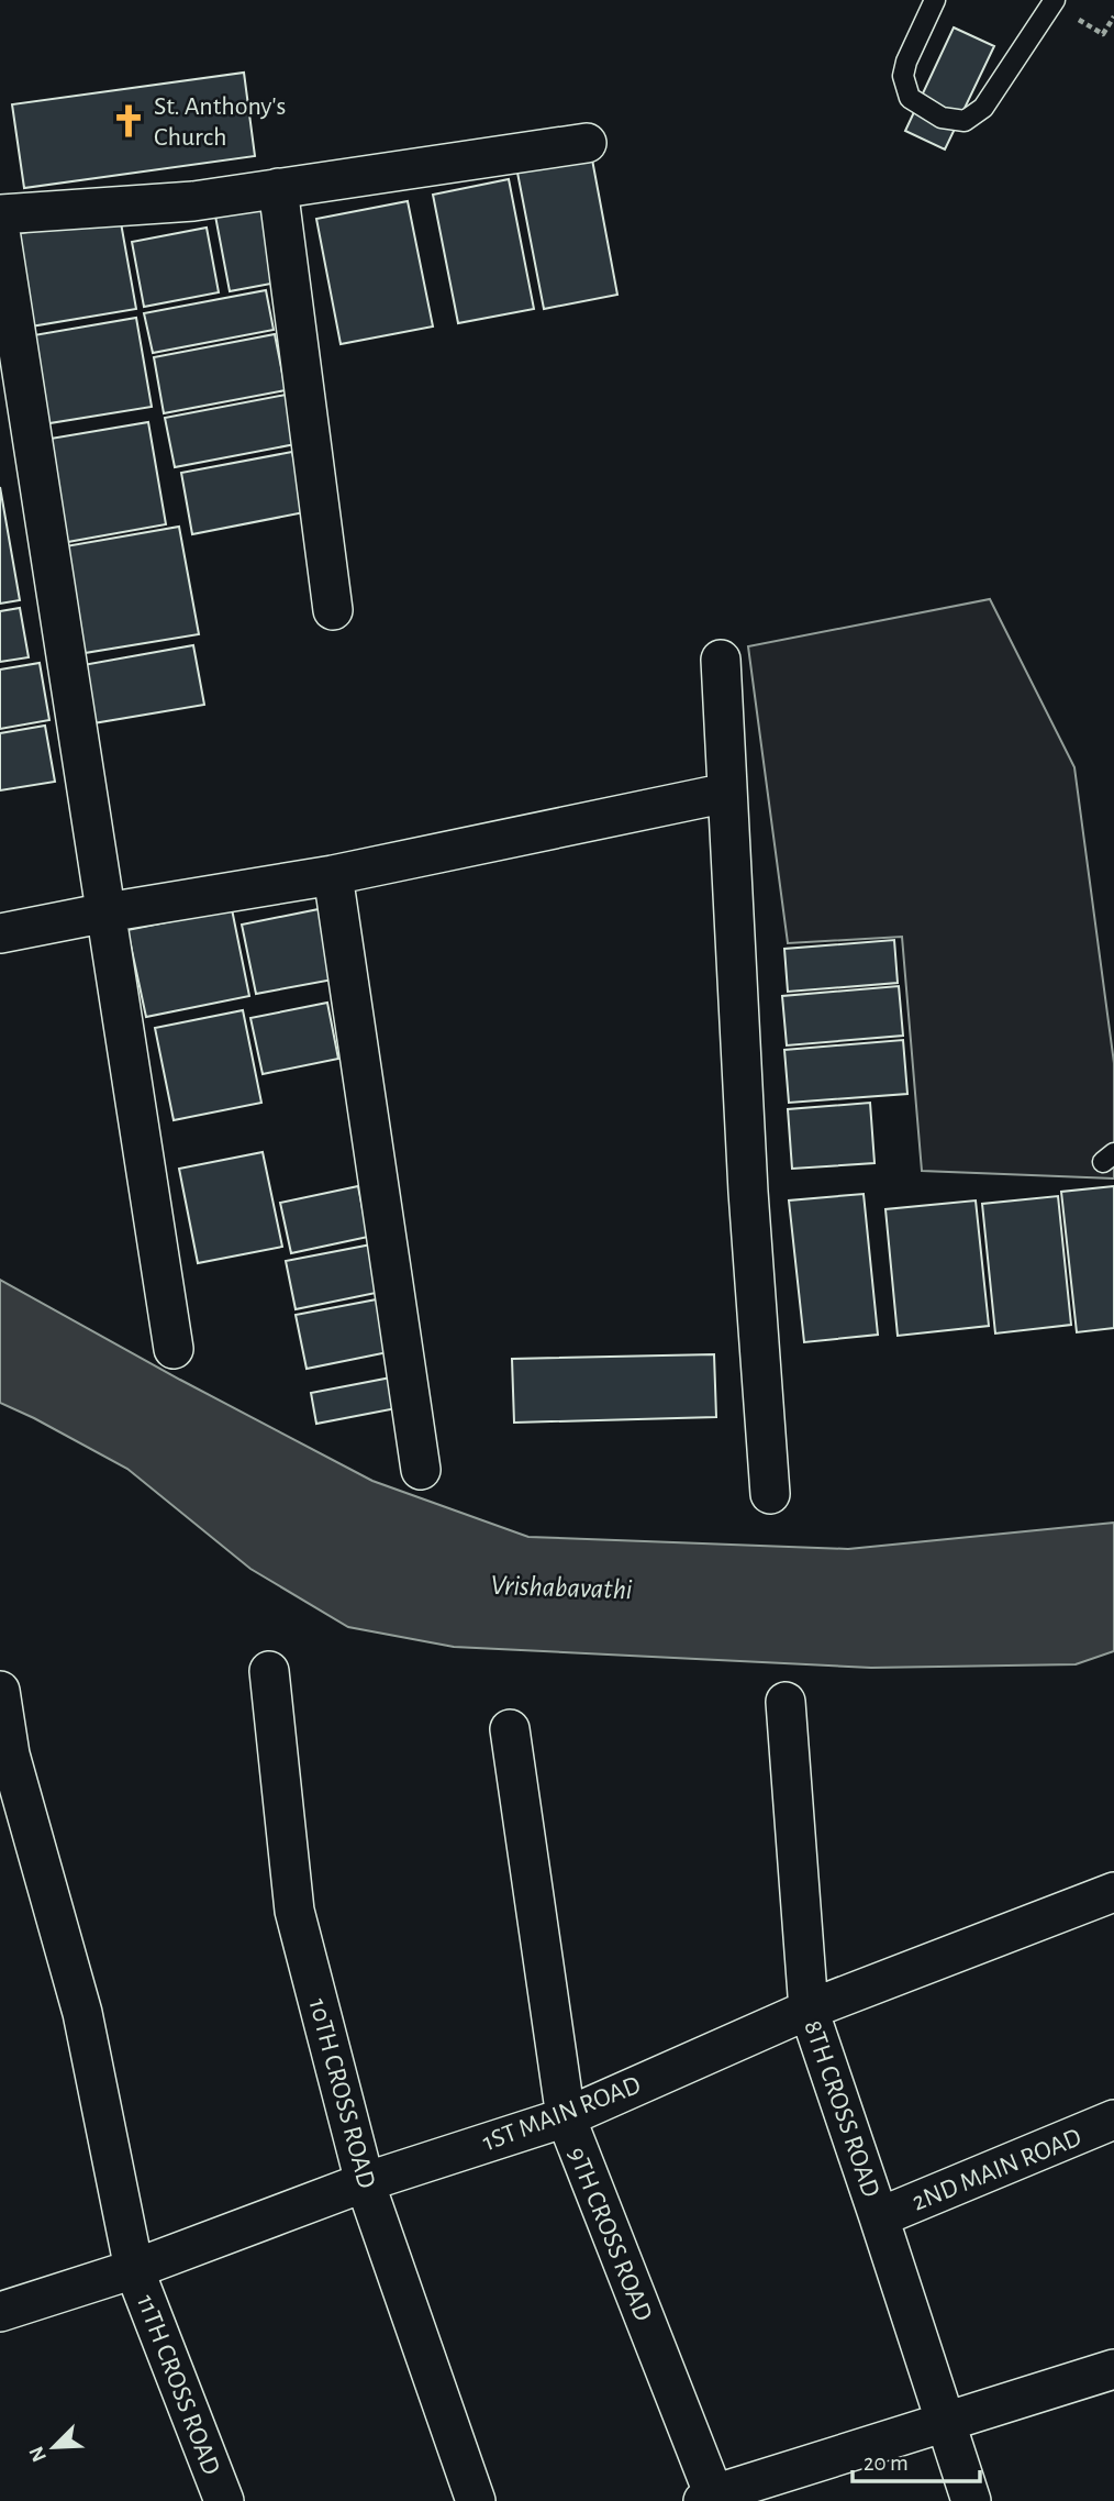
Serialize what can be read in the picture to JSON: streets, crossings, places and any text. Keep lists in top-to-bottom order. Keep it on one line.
{"streets":{"street":["10TH CROSS ROAD","8TH CROSS ROAD","1ST MAIN ROAD","2ND MAIN ROAD","9TH CROSS ROAD","11TH CROSS ROAD"]},"crossings":[["10TH CROSS ROAD","1ST MAIN ROAD"],["8TH CROSS ROAD","1ST MAIN ROAD"],["8TH CROSS ROAD","2ND MAIN ROAD"],["1ST MAIN ROAD","9TH CROSS ROAD"],["1ST MAIN ROAD","11TH CROSS ROAD"]],"water":["Vrishabavathi"],"places":{"church":["St. Anthony's Church"]},"scale_bar":"20 m","north":"bottom left"}
